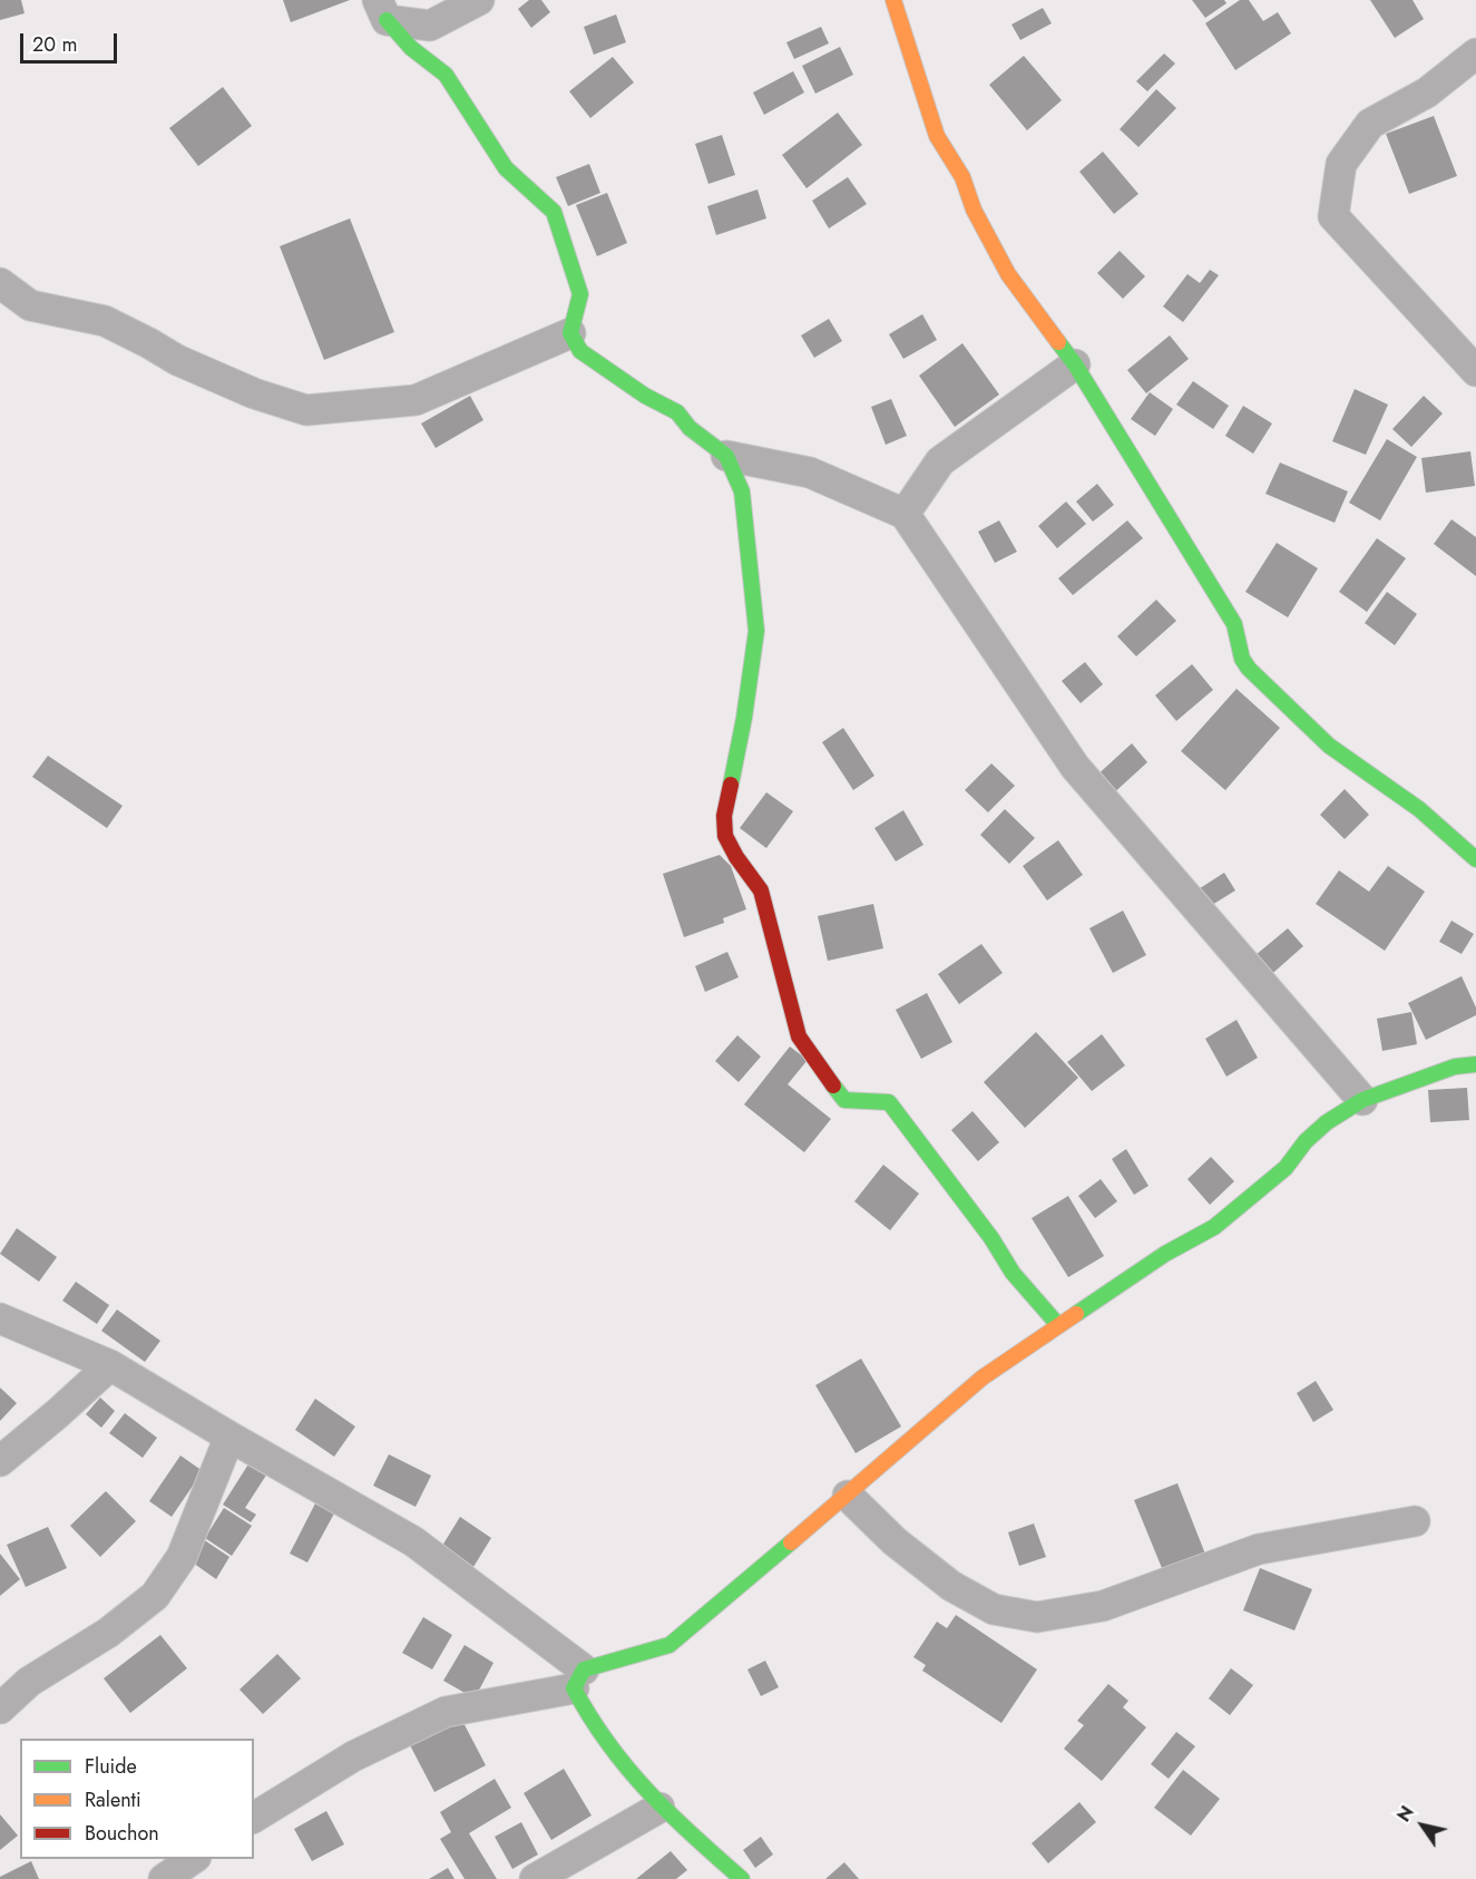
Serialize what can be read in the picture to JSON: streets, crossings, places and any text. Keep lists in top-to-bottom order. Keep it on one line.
{"legend":["Fluide","Ralenti","Bouchon"],"scale_bar":"20 m","north":"top left"}
